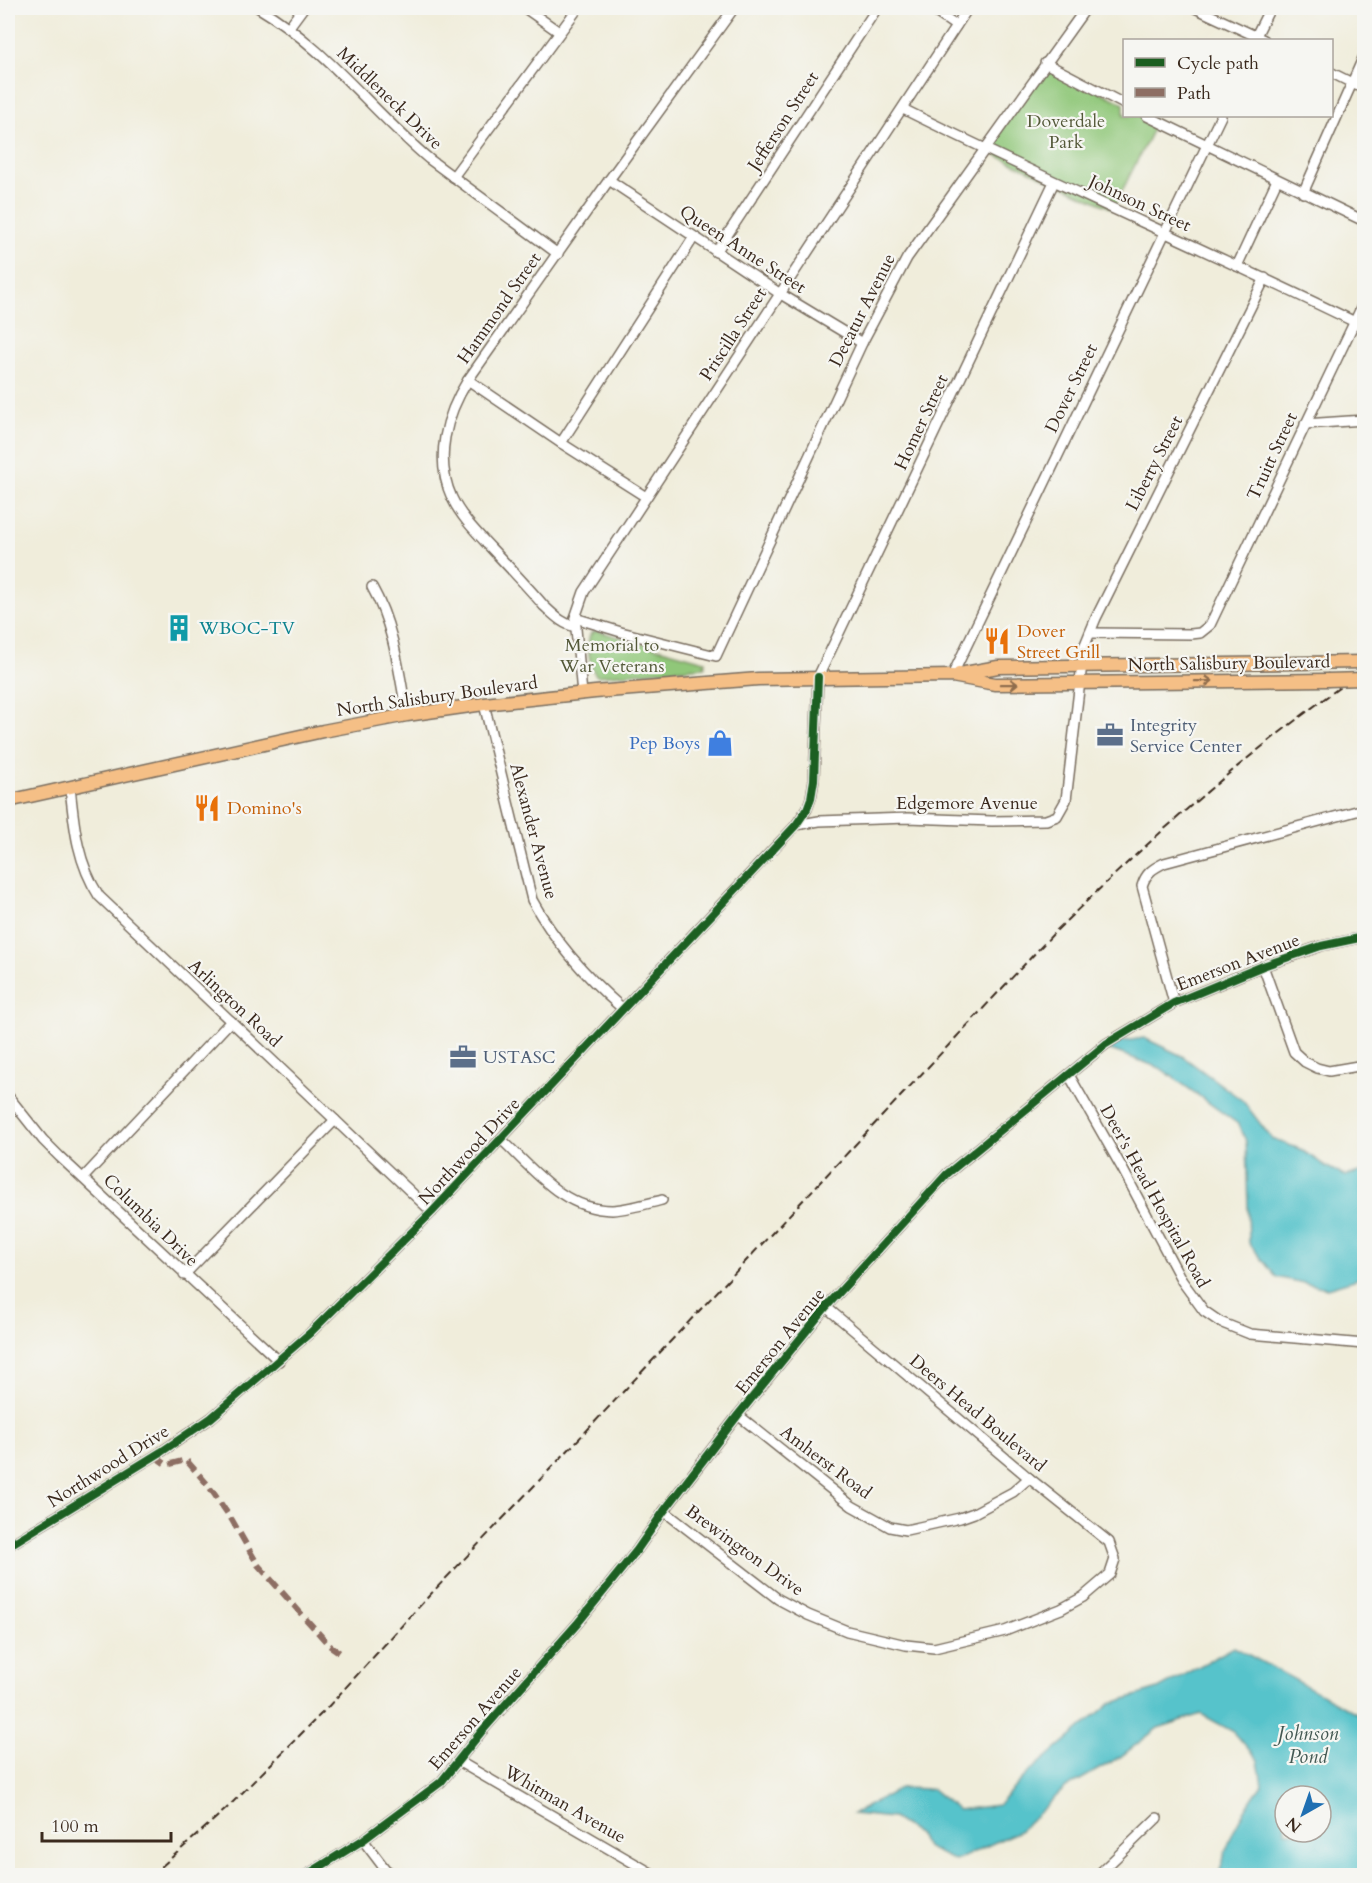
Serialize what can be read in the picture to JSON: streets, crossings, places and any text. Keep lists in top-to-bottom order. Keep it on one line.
{"streets":{"main road":["North Salisbury Boulevard"],"street":["Middleneck Drive","Jefferson Street","Johnson Street","Queen Anne Street","Hammond Street","Decatur Avenue","Priscilla Street","Dover Street","Homer Street","Truitt Street","Liberty Street","Edgemore Avenue","Alexander Avenue","Emerson Avenue","Arlington Road","Northwood Drive","Deer's Head Hospital Road","Columbia Drive","Deers Head Boulevard","Amherst Road","Brewington Drive","Whitman Avenue"]},"crossings":[["Middleneck Drive","Hammond Street"],["Jefferson Street","Queen Anne Street"],["Johnson Street","Decatur Avenue"],["Johnson Street","Priscilla Street"],["Johnson Street","Dover Street"],["Johnson Street","Homer Street"],["Johnson Street","Truitt Street"],["Johnson Street","Liberty Street"],["Queen Anne Street","Hammond Street"],["Queen Anne Street","Decatur Avenue"],["Queen Anne Street","Priscilla Street"],["Hammond Street","Decatur Avenue"],["Hammond Street","Priscilla Street"],["Priscilla Street","North Salisbury Boulevard"],["Dover Street","North Salisbury Boulevard"],["Homer Street","North Salisbury Boulevard"],["Homer Street","Northwood Drive"],["Truitt Street","Liberty Street"],["Liberty Street","North Salisbury Boulevard"],["Liberty Street","Edgemore Avenue"],["North Salisbury Boulevard","Edgemore Avenue"],["North Salisbury Boulevard","Alexander Avenue"],["North Salisbury Boulevard","Arlington Road"],["North Salisbury Boulevard","Northwood Drive"],["Edgemore Avenue","Northwood Drive"],["Alexander Avenue","Northwood Drive"],["Emerson Avenue","Deer's Head Hospital Road"],["Emerson Avenue","Deers Head Boulevard"],["Emerson Avenue","Amherst Road"],["Emerson Avenue","Brewington Drive"],["Emerson Avenue","Whitman Avenue"],["Arlington Road","Northwood Drive"],["Northwood Drive","Columbia Drive"],["Deers Head Boulevard","Amherst Road"],["Deers Head Boulevard","Brewington Drive"]],"water":["Johnson Pond"],"parks":["Doverdale Park","Memorial to War Veterans"],"places":{"building":["WBOC-TV"],"restaurant":["Dover Street Grill","Domino's"],"office":["Integrity Service Center","USTASC"],"shop":["Pep Boys"]},"legend":["Cycle path","Path"],"scale_bar":"100 m","north":"bottom left"}
